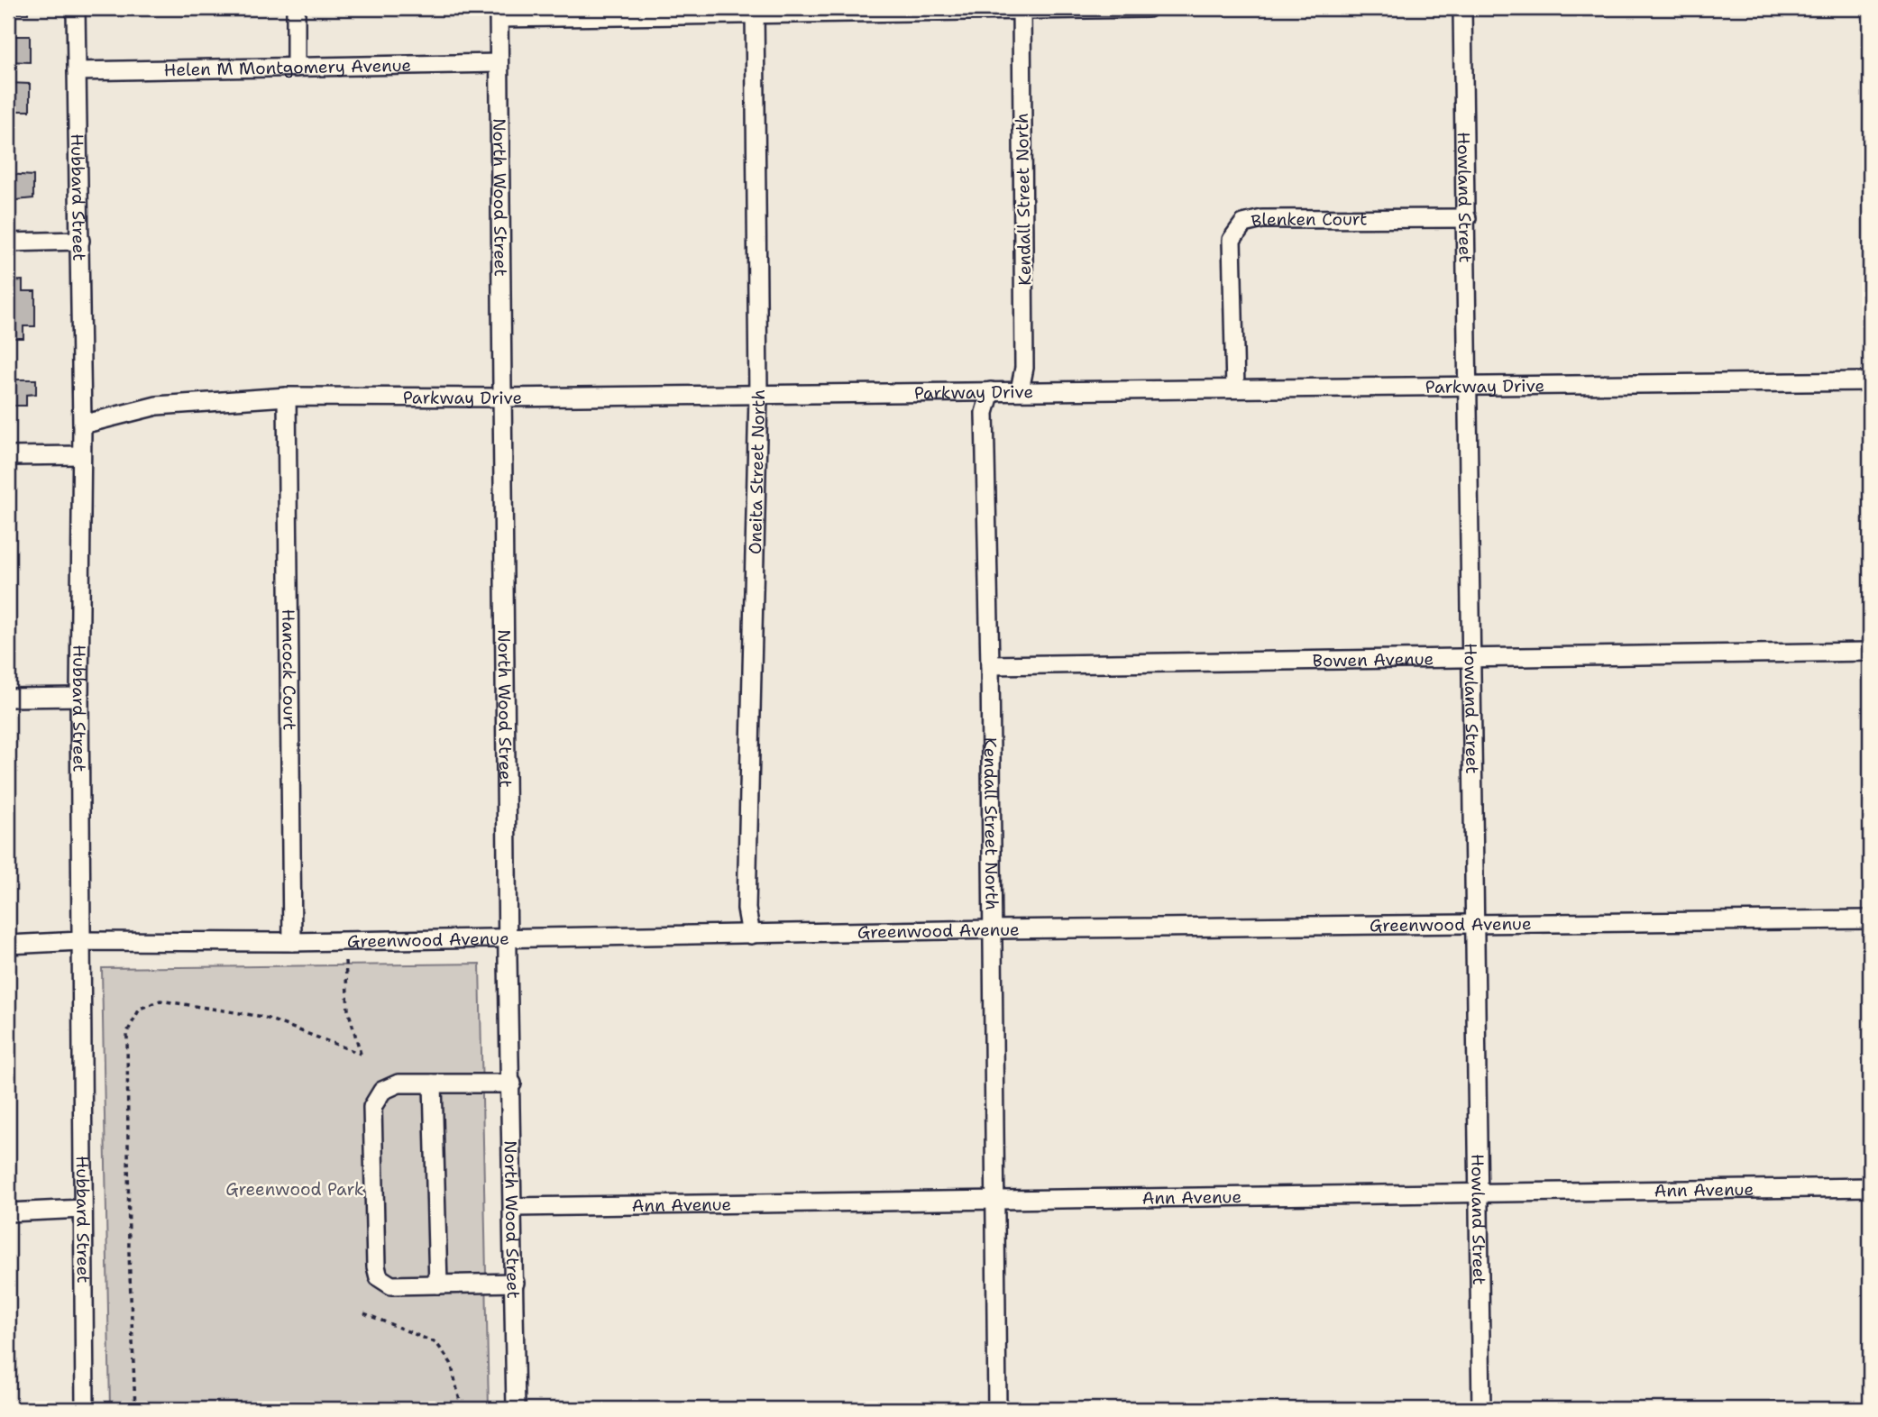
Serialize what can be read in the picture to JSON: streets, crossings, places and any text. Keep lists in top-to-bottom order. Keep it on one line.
{"streets":{"street":["Helen M Montgomery Avenue","Hubbard Street","North Wood Street","Howland Street","Kendall Street North","Blenken Court","Parkway Drive","Oneita Street North","Bowen Avenue","Hancock Court","Greenwood Avenue","Ann Avenue"]},"crossings":[["Helen M Montgomery Avenue","Hubbard Street"],["Helen M Montgomery Avenue","North Wood Street"],["Hubbard Street","Parkway Drive"],["Hubbard Street","Greenwood Avenue"],["North Wood Street","Parkway Drive"],["North Wood Street","Greenwood Avenue"],["North Wood Street","Ann Avenue"],["Howland Street","Blenken Court"],["Howland Street","Parkway Drive"],["Howland Street","Bowen Avenue"],["Howland Street","Greenwood Avenue"],["Howland Street","Ann Avenue"],["Kendall Street North","Parkway Drive"],["Kendall Street North","Bowen Avenue"],["Kendall Street North","Greenwood Avenue"],["Kendall Street North","Ann Avenue"],["Blenken Court","Parkway Drive"],["Parkway Drive","Oneita Street North"],["Parkway Drive","Hancock Court"],["Oneita Street North","Greenwood Avenue"],["Hancock Court","Greenwood Avenue"]],"parks":["Greenwood Park"]}
